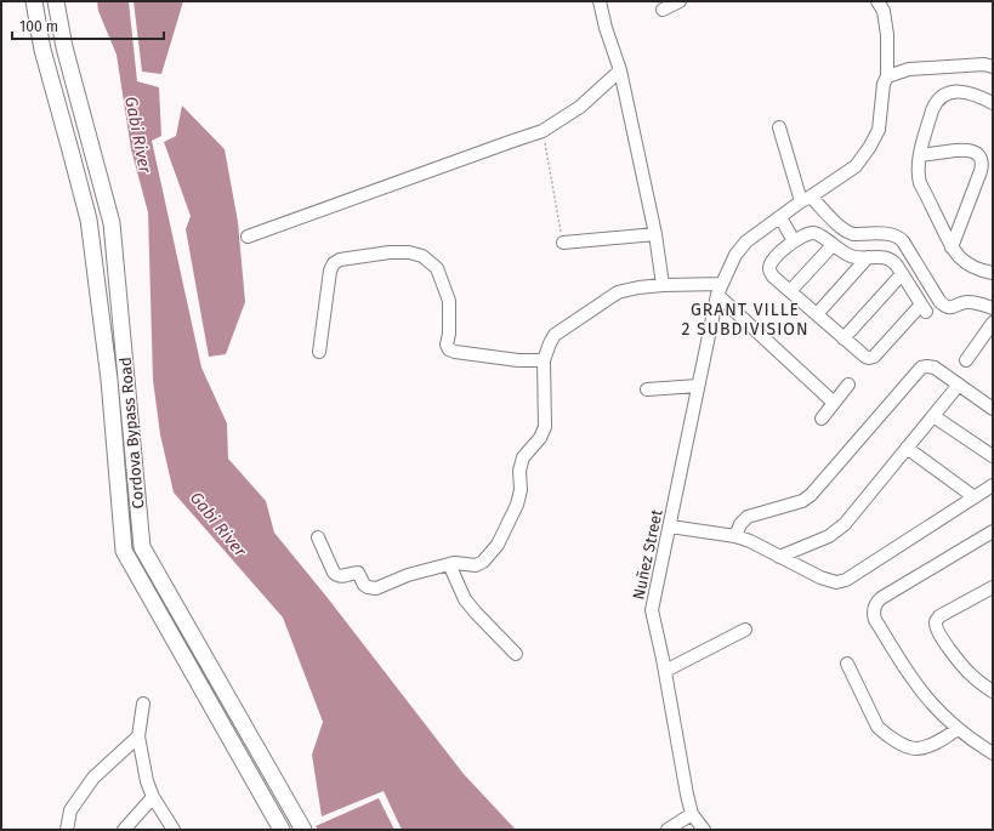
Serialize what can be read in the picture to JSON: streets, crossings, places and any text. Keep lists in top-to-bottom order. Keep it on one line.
{"streets":{"main road":["Cordova Bypass Road"],"street":["Nuñez Street"]},"districts":["GRANT VILLE 2 SUBDIVISION"],"water":["Gabi River"],"scale_bar":"100 m"}
